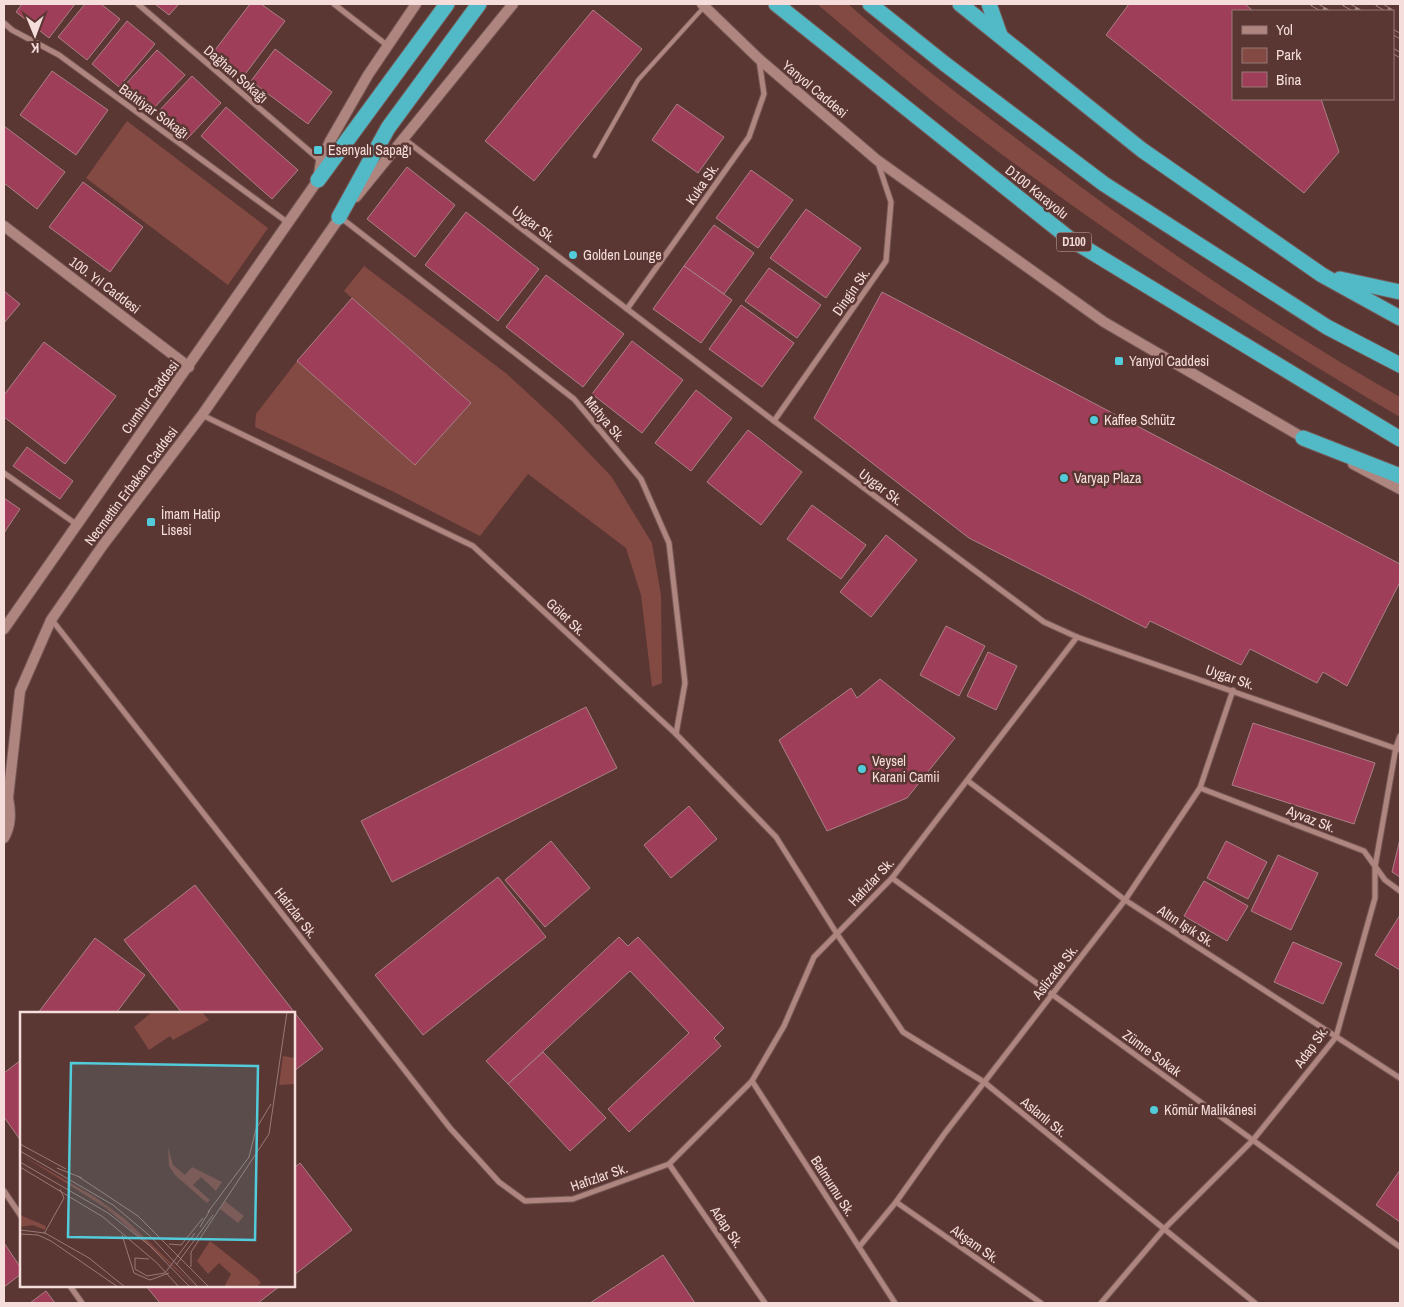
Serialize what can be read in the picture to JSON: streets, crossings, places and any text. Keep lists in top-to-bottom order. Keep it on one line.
{"streets":{"highway":["D100 Karayolu","D100"],"main road":["Yanyol Caddesi","100. Yıl Caddesi","Cumhur Caddesi","Necmettin Erbakan Caddesi"],"street":["Dağhan Sokağı","Bahtiyar Sokağı","Kuka Sk.","Uygar Sk.","Dingin Sk.","Mahya Sk.","Gölet Sk.","Ayvaz Sk.","Hafızlar Sk.","Altın Işık Sk.","Aslizade Sk.","Adap Sk.","Zümre Sokak","Aslanlı Sk.","Balmumu Sk.","Akşam Sk."]},"crossings":[["Yanyol Caddesi","Kuka Sk."],["Yanyol Caddesi","Dingin Sk."],["Bahtiyar Sokağı","Cumhur Caddesi"],["Kuka Sk.","Uygar Sk."],["Uygar Sk.","Dingin Sk."],["Uygar Sk.","Necmettin Erbakan Caddesi"],["Uygar Sk.","Hafızlar Sk."],["Uygar Sk.","Aslizade Sk."],["Uygar Sk.","Adap Sk."],["100. Yıl Caddesi","Cumhur Caddesi"],["Mahya Sk.","Necmettin Erbakan Caddesi"],["Mahya Sk.","Gölet Sk."],["Necmettin Erbakan Caddesi","Gölet Sk."],["Necmettin Erbakan Caddesi","Hafızlar Sk."],["Gölet Sk.","Hafızlar Sk."],["Gölet Sk.","Aslanlı Sk."],["Ayvaz Sk.","Aslizade Sk."],["Ayvaz Sk.","Adap Sk."],["Hafızlar Sk.","Altın Işık Sk."],["Hafızlar Sk.","Adap Sk."],["Hafızlar Sk.","Zümre Sokak"],["Hafızlar Sk.","Aslanlı Sk."],["Hafızlar Sk.","Balmumu Sk."],["Altın Işık Sk.","Aslizade Sk."],["Altın Işık Sk.","Adap Sk."],["Aslizade Sk.","Zümre Sokak"],["Aslizade Sk.","Aslanlı Sk."],["Aslizade Sk.","Balmumu Sk."],["Aslizade Sk.","Akşam Sk."],["Adap Sk.","Zümre Sokak"],["Adap Sk.","Aslanlı Sk."]],"places":{"transit":["Esenyalı Sapağı","Yanyol Caddesi","İmam Hatip Lisesi"],"other":["Golden Lounge","Kaffee Schütz","Varyap Plaza","Veysel Karani Camii","Kömür Malikánesi"]},"legend":["Yol","Park","Bina"],"north":"bottom"}
